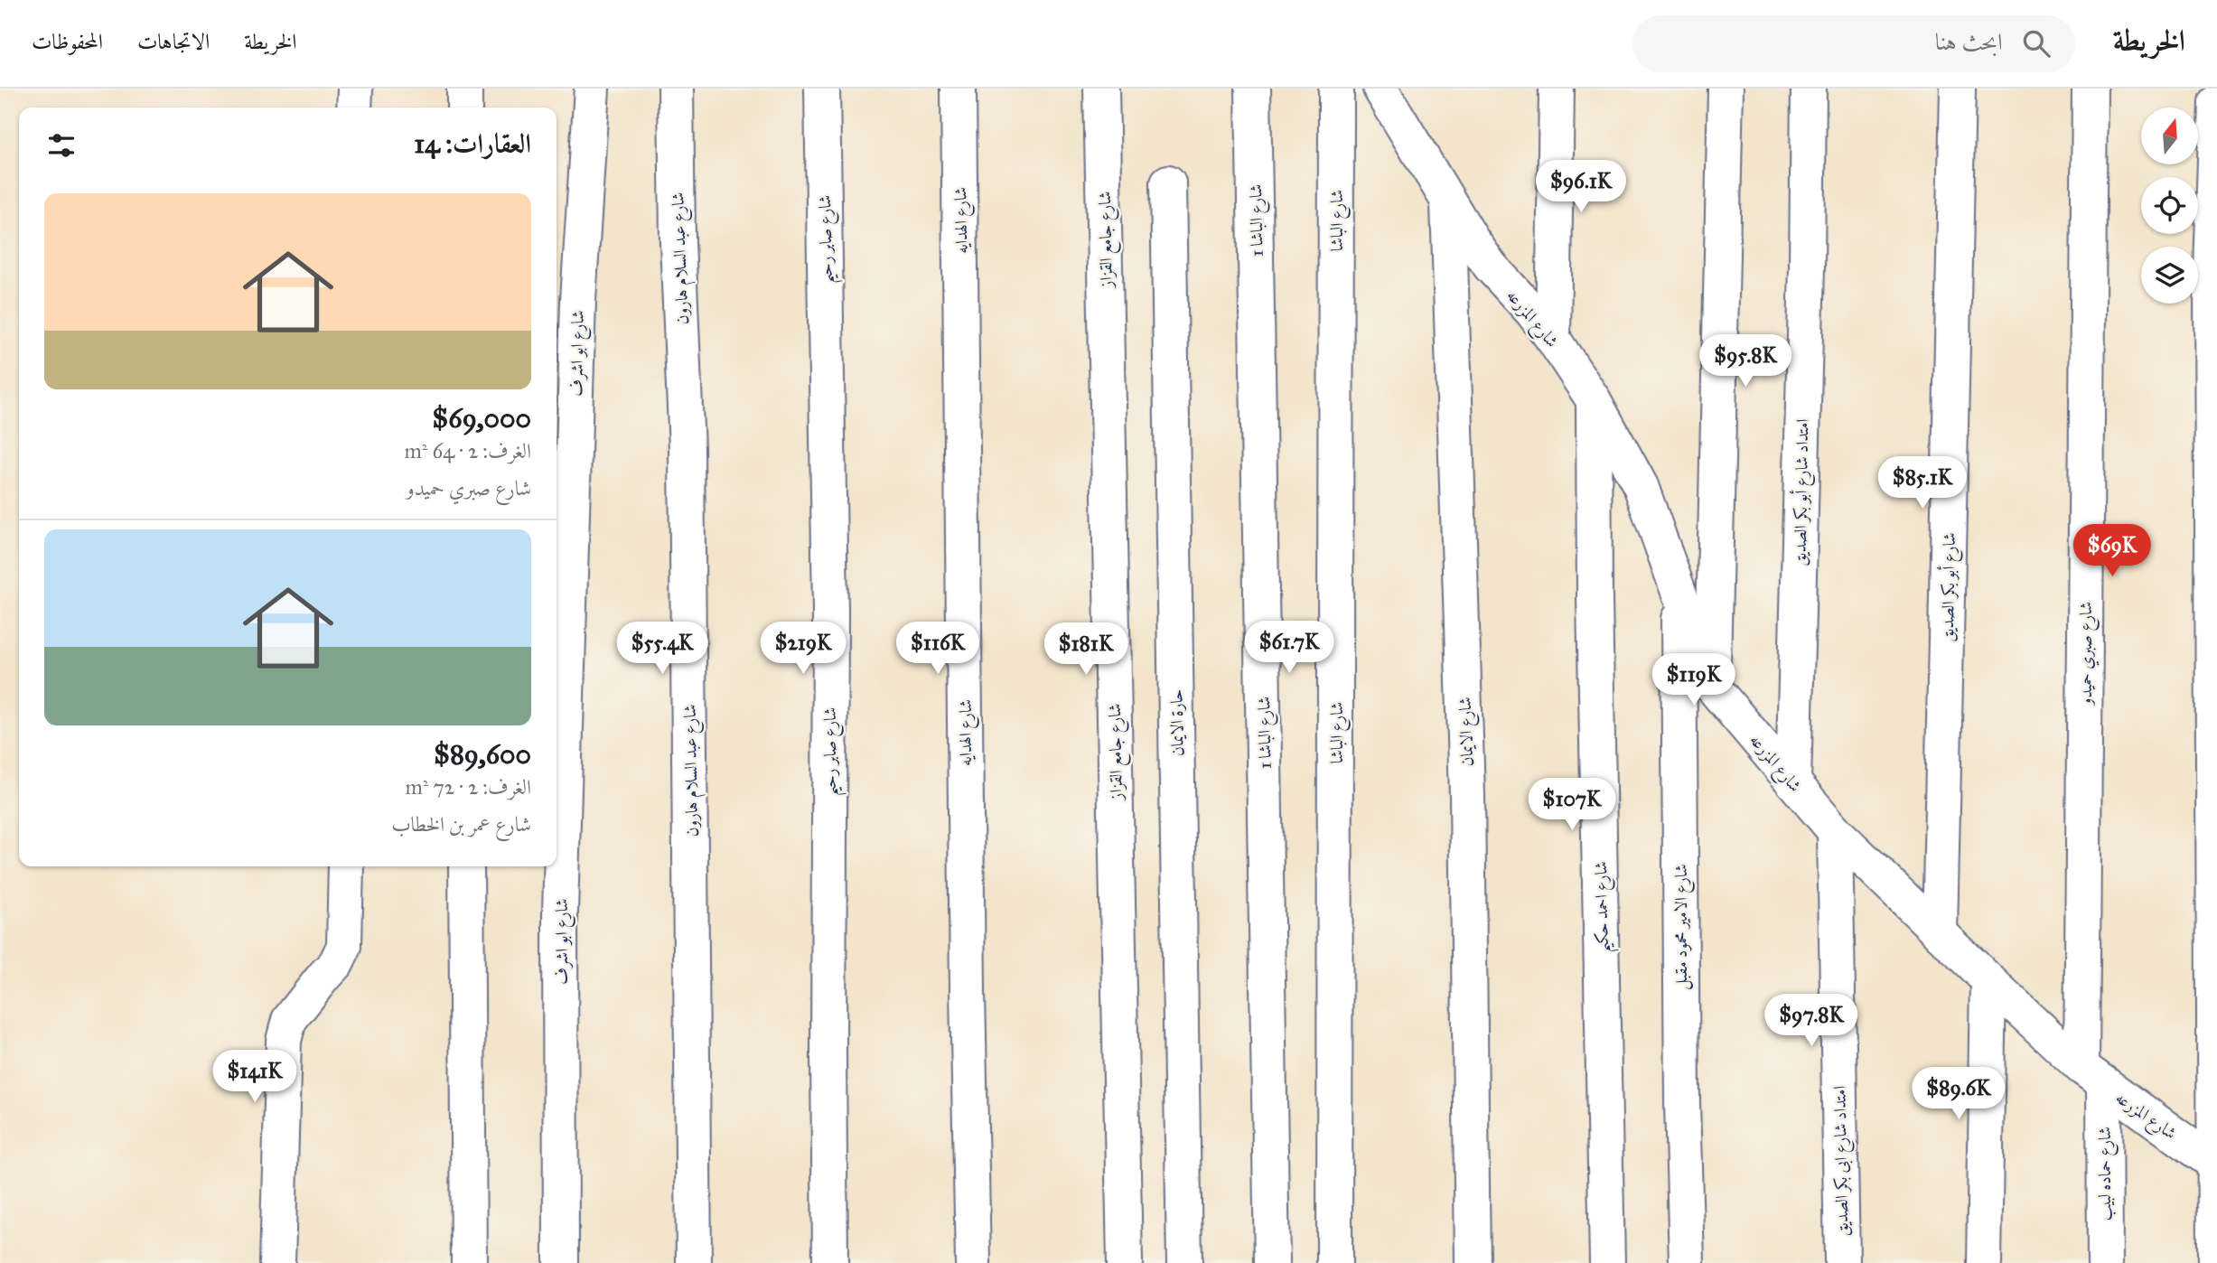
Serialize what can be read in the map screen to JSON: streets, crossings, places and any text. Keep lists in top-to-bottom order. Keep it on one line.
{"streets":{"street":["شارع الهدايه","شارع الباشا 1","شارع الباشا","شارع صابر رحيم","شارع جامع القزاز","شارع عبد السلام هارون","شارع المزرعه","شارع ابو اشرف","امتداد شارع أبو بكر الصديق","شارع أبو بكر الصديق","شارع صبري حميدو","حارة الايمان","شارع الايمان","شارع احمد حكيم","شارع الامير محمود مقبل","امتداد شارع ابى بكر الصديق","شارع حماده لبيب"]},"crossings":[["شارع المزرعه","امتداد شارع أبو بكر الصديق"],["شارع المزرعه","شارع أبو بكر الصديق"],["شارع المزرعه","شارع صبري حميدو"],["شارع المزرعه","شارع الايمان"],["شارع المزرعه","شارع احمد حكيم"],["شارع المزرعه","شارع الامير محمود مقبل"],["شارع المزرعه","امتداد شارع ابى بكر الصديق"],["شارع المزرعه","شارع حماده لبيب"],["شارع صبري حميدو","شارع حماده لبيب"]],"north":"top","page":{"header":"الخريطة","search":"ابحث هنا","nav":["الخريطة","الاتجاهات","المحفوظات"],"heading":"العقارات: 14","price":["$96.1K","$95.8K","$85.1K","$69K","$61.7K","$55.4K","$219K","$116K","$181K","$119K","$107K","$97.8K","$141K","$89.6K"],"list":[{"name":"$69,000","note":"الغرف: 2 · 64 m² · شارع صبري حميدو"},{"name":"$89,600","note":"الغرف: 2 · 72 m² · شارع عمر بن الخطاب"}]}}
